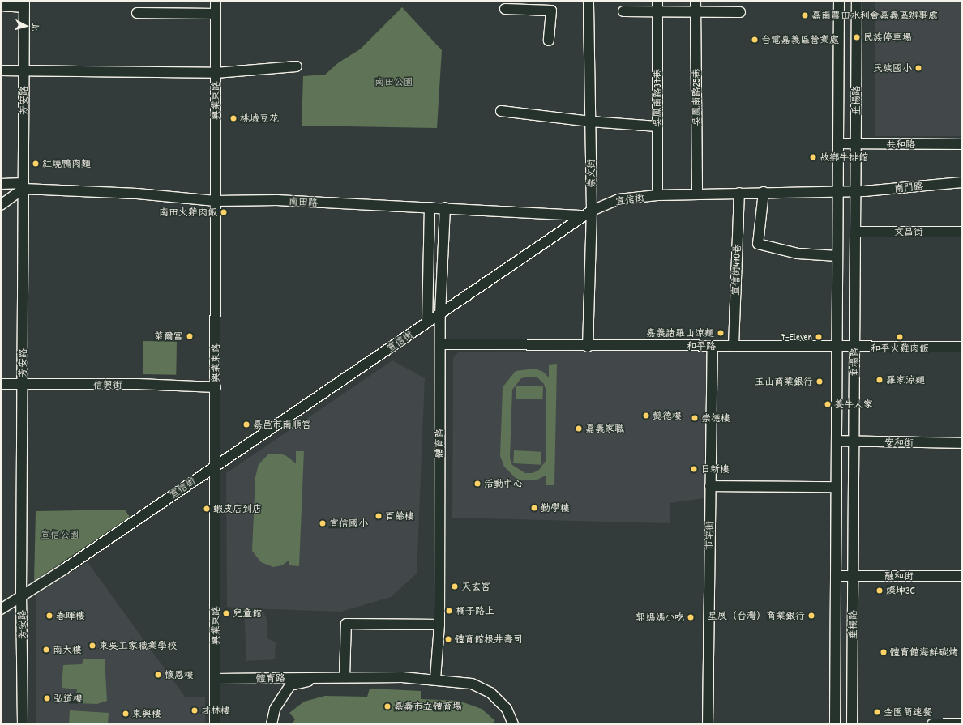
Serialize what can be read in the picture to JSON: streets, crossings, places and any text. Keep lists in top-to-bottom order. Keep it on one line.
{"streets":{"street":["吳鳳南路25巷","吳鳳南路37巷","芳安路","興業東路","垂楊路","共和路","崇文街","南門路","宣信街","南田路","文昌街","宣信街470巷","和平路","信興街","安和街","體育路","市宅街","融和街"]},"crossings":[["吳鳳南路25巷","宣信街"],["吳鳳南路37巷","宣信街"],["芳安路","宣信街"],["芳安路","南田路"],["芳安路","信興街"],["興業東路","宣信街"],["興業東路","南田路"],["興業東路","信興街"],["興業東路","體育路"],["垂楊路","共和路"],["垂楊路","南門路"],["垂楊路","宣信街"],["垂楊路","文昌街"],["垂楊路","和平路"],["垂楊路","安和街"],["垂楊路","融和街"],["崇文街","宣信街"],["崇文街","南田路"],["崇文街","和平路"],["南門路","宣信街"],["宣信街","南田路"],["宣信街","宣信街470巷"],["宣信街","體育路"],["南田路","體育路"],["宣信街470巷","和平路"],["和平路","體育路"],["和平路","市宅街"]],"parks":["南田公園","宣信公園"],"places":["嘉南農田水利會嘉義區辦事處","民族停車場","台電嘉義區營業處","民族國小","桃城豆花","故鄉牛排館","紅燒鴨肉麵","南田火雞肉飯","嘉義諸羅山涼麵","萊爾富","7-Eleven","和平火雞肉飯","羅家涼麵","玉山商業銀行","養牛人家","懿德樓","崇德樓","嘉邑市南順宮","嘉義家職","日新樓","活動中心","勤學樓","蝦皮店到店","百齡樓","宣信國小","天玄宮","燦坤3C","橘子路上","兒童館","春暉樓","星展（台灣）商業銀行","郭媽媽小吃","體育館根井壽司","東吳工家職業學校","南大樓","體育館海鮮碳烤","懷恩樓","弘道樓","嘉義市立體育場","才林樓","金園簡速餐","東興樓"],"north":"right"}
